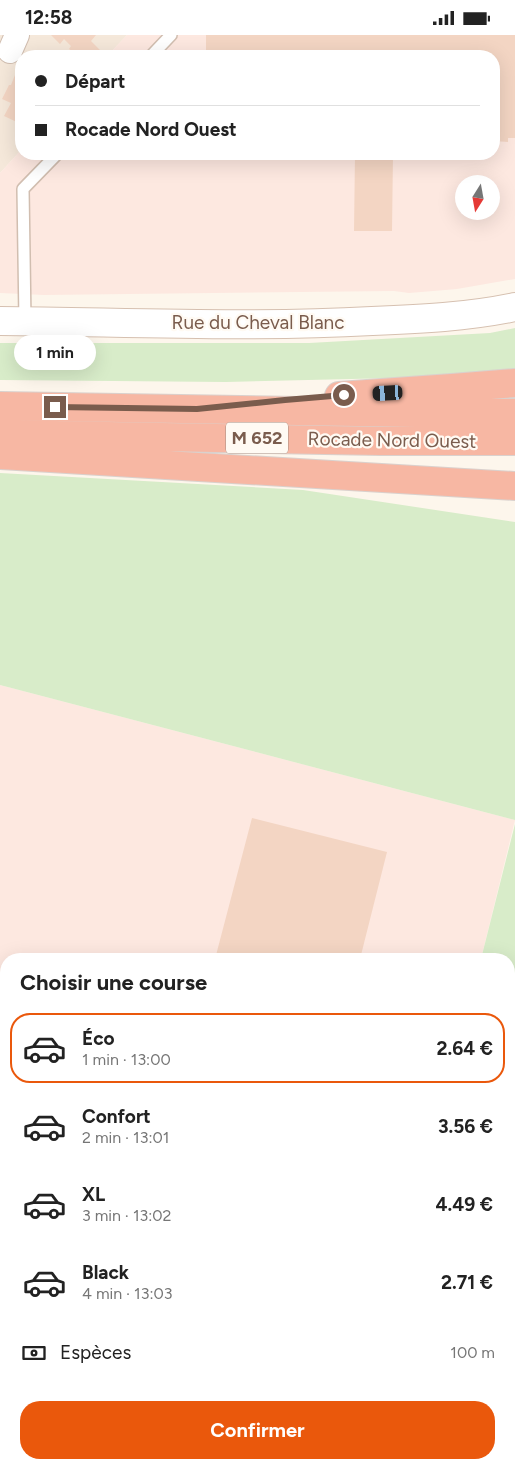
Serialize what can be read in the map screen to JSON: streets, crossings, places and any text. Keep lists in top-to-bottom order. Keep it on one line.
{"streets":{"highway":["M 652","Rocade Nord Ouest"],"street":["Rue du Cheval Blanc"]},"north":"bottom","page":{"status":"12:58","banner":["Départ","Rocade Nord Ouest"],"bubble":"1 min","heading":"Choisir une course","list":[{"name":"Éco","note":"1 min · 13:00","value":"2.64 €"},{"name":"Confort","note":"2 min · 13:01","value":"3.56 €"},{"name":"XL","note":"3 min · 13:02","value":"4.49 €"},{"name":"Black","note":"4 min · 13:03","value":"2.71 €"}],"pay":["Espèces","100 m"],"buttons":"Confirmer"}}
